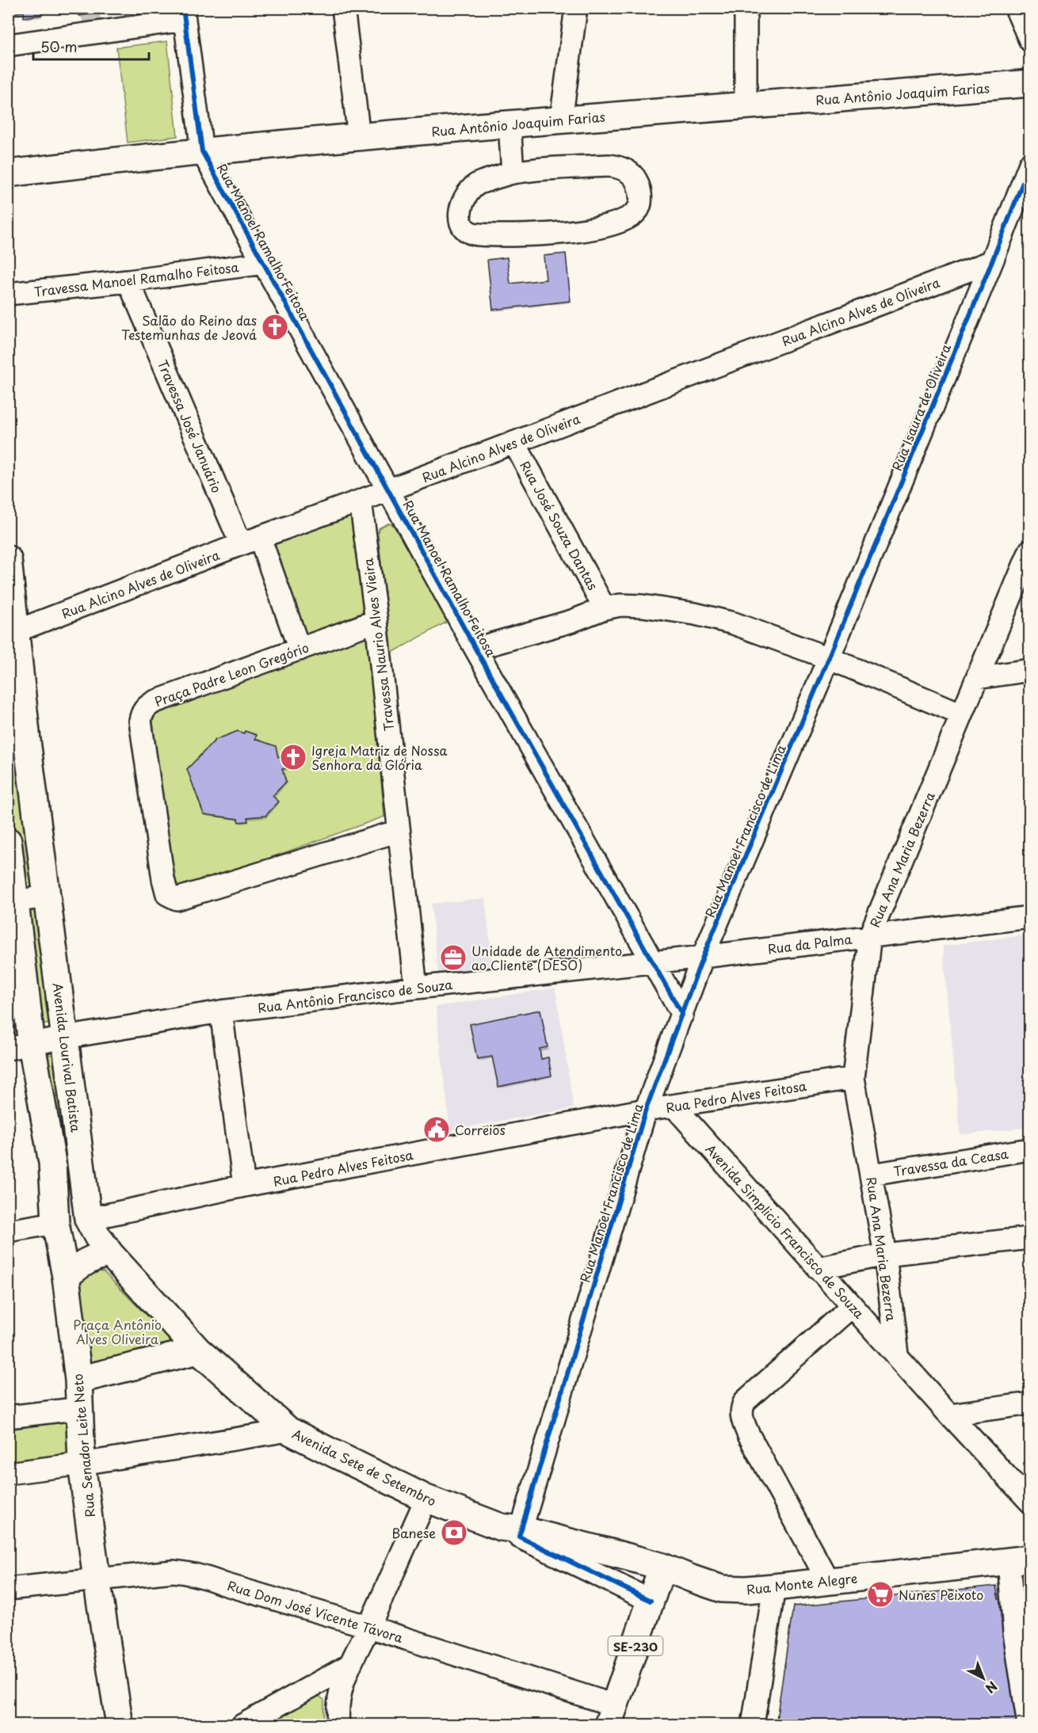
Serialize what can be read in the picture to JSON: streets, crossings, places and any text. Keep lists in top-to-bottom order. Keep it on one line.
{"streets":{"main road":["Rua Antônio Joaquim Farias","Avenida Lourival Batista","Rua Senador Leite Neto","Avenida Sete de Setembro","Rua Monte Alegre","SE-230"],"street":["Rua Manoel Ramalho Feitosa","Travessa Manoel Ramalho Feitosa","Rua Alcino Alves de Oliveira","Rua Isaura de Oliveira","Travessa José Januário","Rua José Souza Dantas","Travessa Naurio Alves Vieira","Praça Padre Leon Gregório","Rua Manoel Francisco de Lima","Rua Ana Maria Bezerra","Rua da Palma","Rua Antônio Francisco de Souza","Rua Pedro Alves Feitosa","Travessa da Ceasa","Avenida Simplicio Francisco de Souza","Rua Dom José Vicente Távora"]},"crossings":[["Rua Antônio Joaquim Farias","Rua Manoel Ramalho Feitosa"],["Rua Manoel Ramalho Feitosa","Travessa Manoel Ramalho Feitosa"],["Rua Manoel Ramalho Feitosa","Rua Alcino Alves de Oliveira"],["Rua Manoel Ramalho Feitosa","Rua Manoel Francisco de Lima"],["Rua Manoel Ramalho Feitosa","Rua Antônio Francisco de Souza"],["Travessa Manoel Ramalho Feitosa","Travessa José Januário"],["Rua Alcino Alves de Oliveira","Rua Isaura de Oliveira"],["Rua Alcino Alves de Oliveira","Travessa José Januário"],["Rua Alcino Alves de Oliveira","Rua José Souza Dantas"],["Rua Alcino Alves de Oliveira","Travessa Naurio Alves Vieira"],["Rua Alcino Alves de Oliveira","Avenida Lourival Batista"],["Rua Isaura de Oliveira","Rua Manoel Francisco de Lima"],["Travessa José Januário","Praça Padre Leon Gregório"],["Travessa Naurio Alves Vieira","Praça Padre Leon Gregório"],["Travessa Naurio Alves Vieira","Rua Antônio Francisco de Souza"],["Rua Manoel Francisco de Lima","Rua da Palma"],["Rua Manoel Francisco de Lima","Rua Antônio Francisco de Souza"],["Rua Manoel Francisco de Lima","Rua Pedro Alves Feitosa"],["Rua Manoel Francisco de Lima","Avenida Sete de Setembro"],["Rua Ana Maria Bezerra","Rua da Palma"],["Rua Ana Maria Bezerra","Rua Pedro Alves Feitosa"],["Rua Ana Maria Bezerra","Travessa da Ceasa"],["Rua Ana Maria Bezerra","Avenida Simplicio Francisco de Souza"],["Rua da Palma","Rua Antônio Francisco de Souza"],["Rua Antônio Francisco de Souza","Avenida Lourival Batista"],["Avenida Lourival Batista","Rua Pedro Alves Feitosa"],["Avenida Lourival Batista","Avenida Sete de Setembro"],["Rua Pedro Alves Feitosa","Avenida Simplicio Francisco de Souza"],["Rua Pedro Alves Feitosa","Avenida Sete de Setembro"],["Rua Senador Leite Neto","Rua Dom José Vicente Távora"],["Avenida Sete de Setembro","Rua Monte Alegre"],["Avenida Sete de Setembro","SE-230"],["Rua Monte Alegre","SE-230"],["Rua Dom José Vicente Távora","SE-230"]],"parks":["Praça Antônio Alves Oliveira"],"places":{"church":["Salão do Reino das Testemunhas de Jeová","Igreja Matriz de Nossa Senhora da Glória"],"office":["Unidade de Atendimento ao Cliente (DESO)"],"public building":["Correios"],"bank":["Banese"],"supermarket":["Nunes Peixoto"]},"scale_bar":"50 m","north":"bottom right"}
